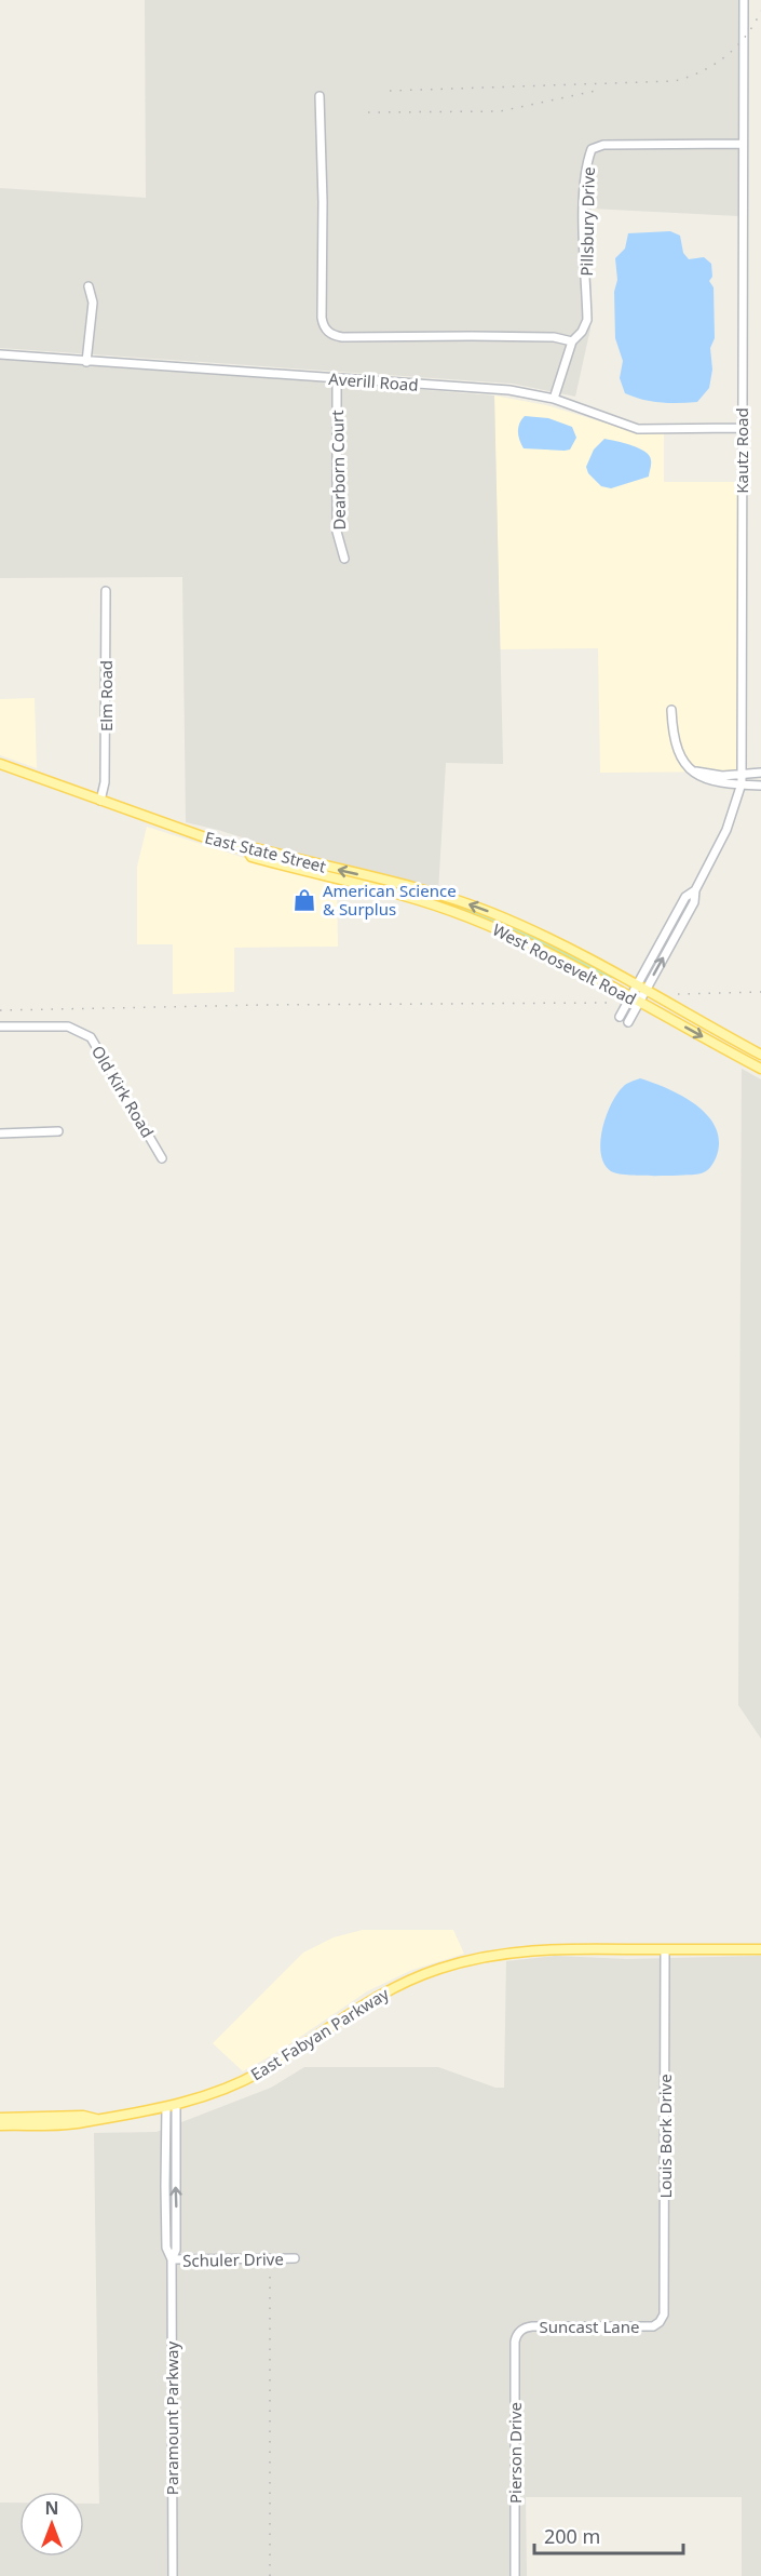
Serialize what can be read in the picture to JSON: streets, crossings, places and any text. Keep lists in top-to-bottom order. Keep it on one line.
{"streets":{"main road":["East State Street","West Roosevelt Road","East Fabyan Parkway"],"street":["Pillsbury Drive","Averill Road","Kautz Road","Dearborn Court","Elm Road","Old Kirk Road","Louis Bork Drive","Schuler Drive","Suncast Lane","Paramount Parkway","Pierson Drive"]},"crossings":[["Pillsbury Drive","Averill Road"],["Pillsbury Drive","Kautz Road"],["Averill Road","Kautz Road"],["Averill Road","Dearborn Court"],["Kautz Road","East State Street"],["Kautz Road","West Roosevelt Road"],["Elm Road","East State Street"],["East State Street","West Roosevelt Road"],["East Fabyan Parkway","Louis Bork Drive"],["East Fabyan Parkway","Paramount Parkway"],["Louis Bork Drive","Suncast Lane"],["Schuler Drive","Paramount Parkway"],["Suncast Lane","Pierson Drive"]],"one_way":["East State Street"],"places":{"shop":["American Science & Surplus"]},"scale_bar":"200 m","north":"top"}
